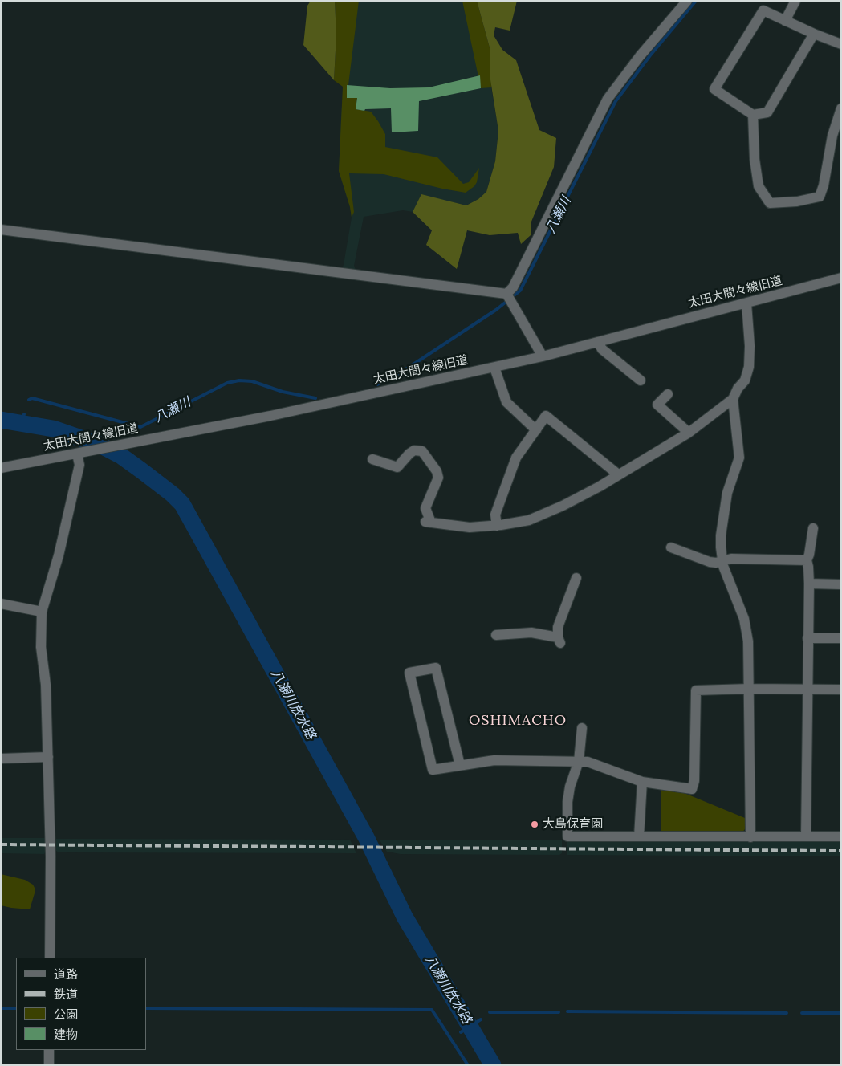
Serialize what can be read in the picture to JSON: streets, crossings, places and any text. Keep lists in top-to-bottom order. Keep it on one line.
{"streets":{"street":["太田大間々線旧道"]},"districts":["OSHIMACHO"],"water":["八瀬川","八瀬川放水路"],"places":["大島保育園"],"legend":["道路","鉄道","公園","建物"]}
